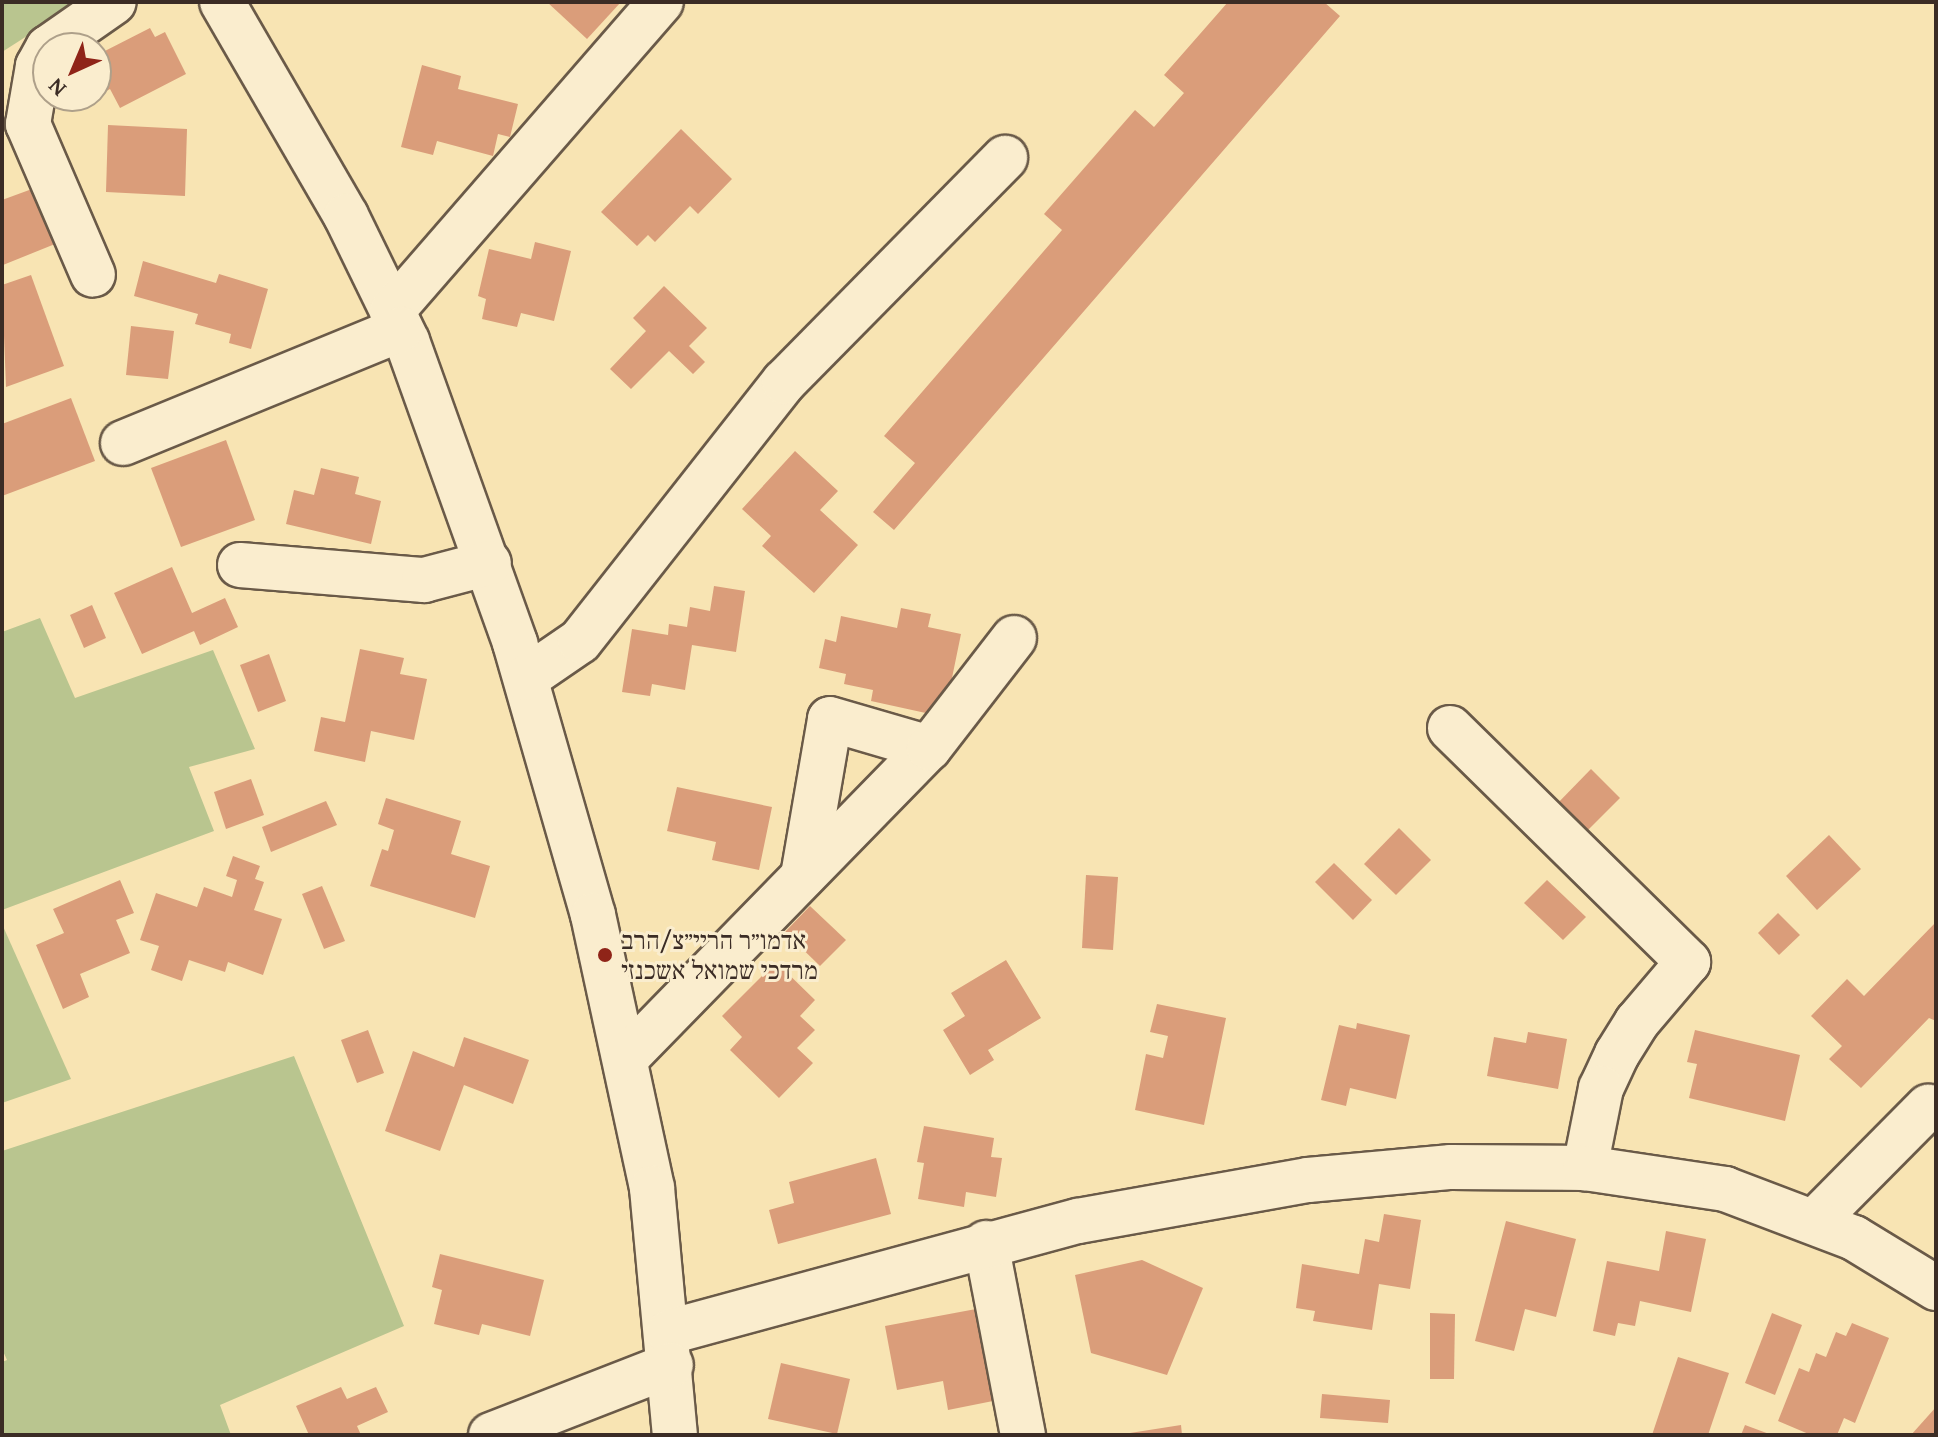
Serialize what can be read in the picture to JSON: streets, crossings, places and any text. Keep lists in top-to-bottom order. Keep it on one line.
{"places":["אדמו״ר הריי״צ/הרב מרדכי שמואל אשכנזי"],"north":"bottom left"}
